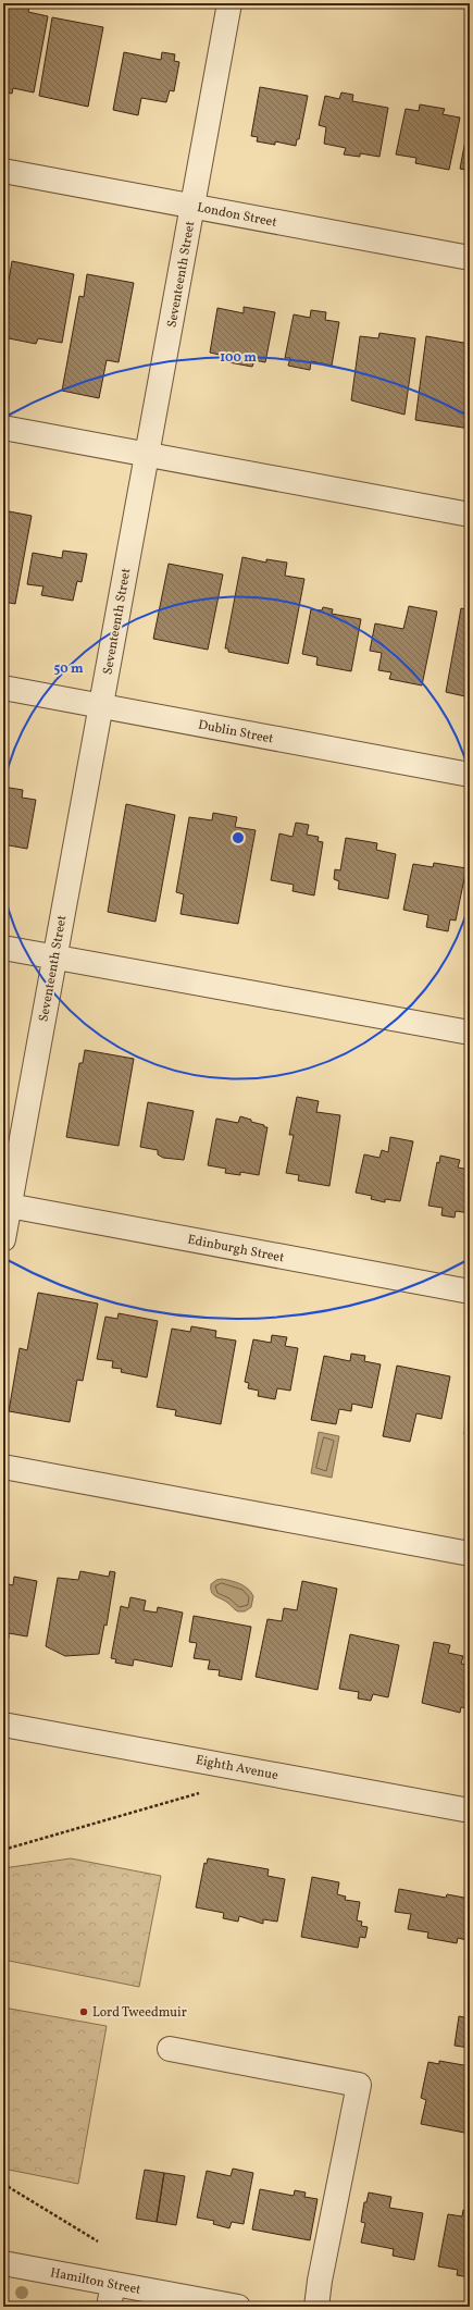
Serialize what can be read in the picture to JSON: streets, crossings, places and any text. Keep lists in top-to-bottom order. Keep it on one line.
{"streets":{"street":["London Street","Seventeenth Street","Dublin Street","Edinburgh Street","Eighth Avenue","Hamilton Street"]},"crossings":[["London Street","Seventeenth Street"],["Seventeenth Street","Dublin Street"],["Seventeenth Street","Edinburgh Street"]],"places":["Lord Tweedmuir"],"rings":["100 m","50 m"]}
